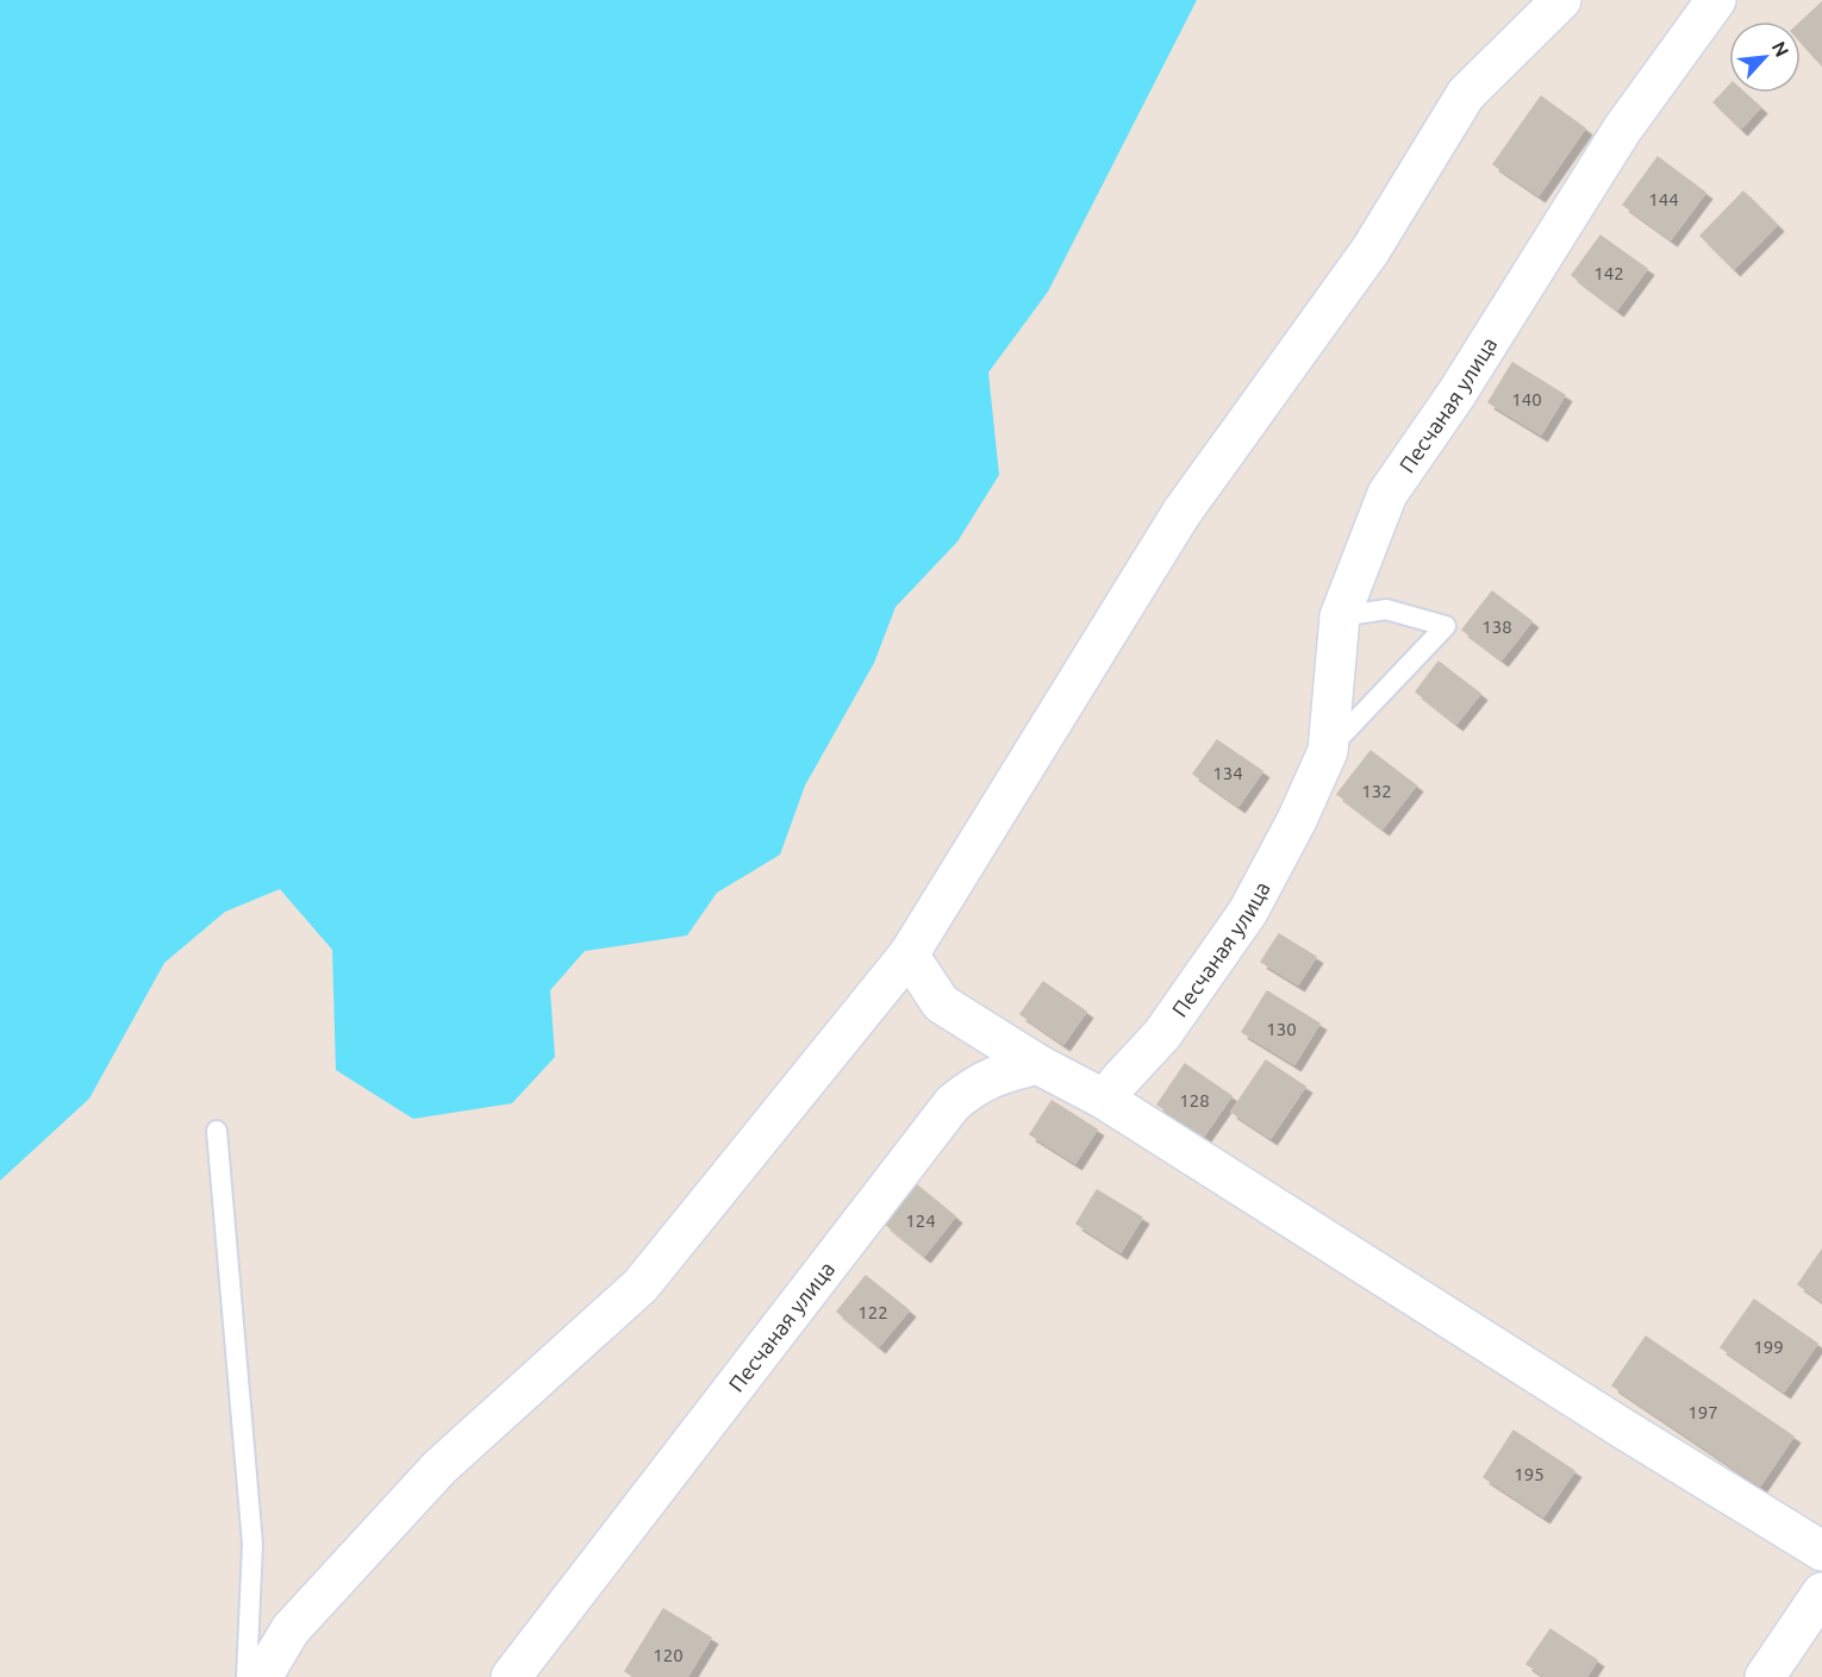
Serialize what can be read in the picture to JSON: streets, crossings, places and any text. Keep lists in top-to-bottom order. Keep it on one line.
{"streets":{"street":["Песчаная улица"]},"house_numbers":["144","142","140","138","134","132","130","128","124","122","199","197","195","120"],"north":"top right"}
